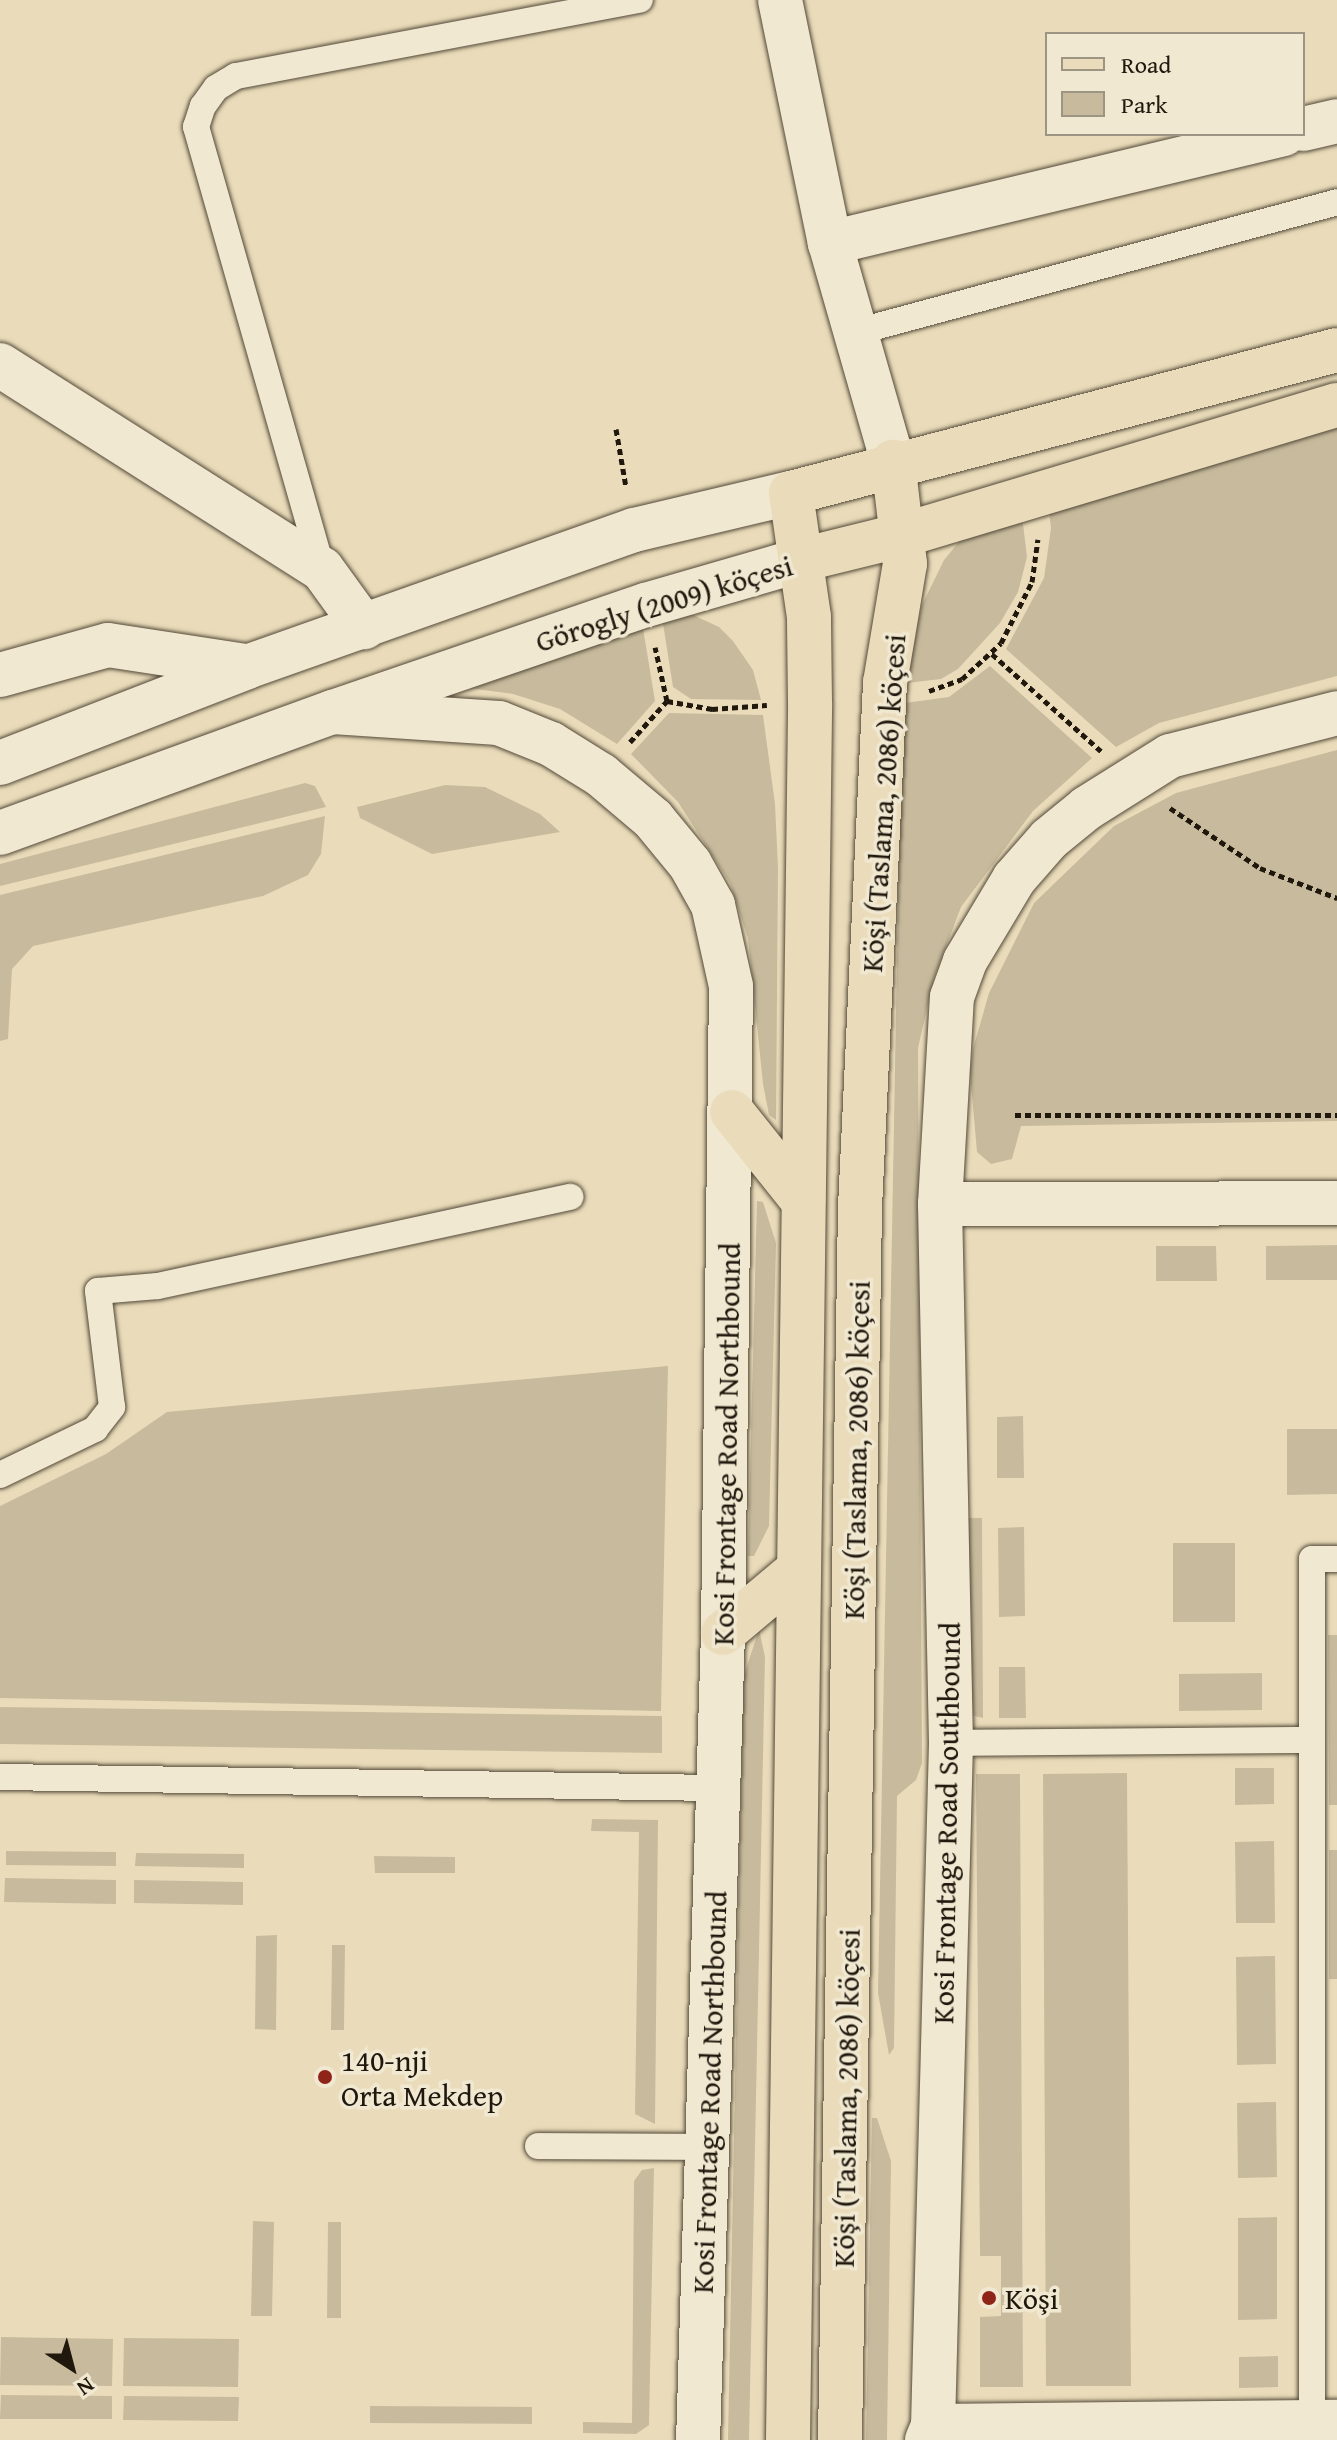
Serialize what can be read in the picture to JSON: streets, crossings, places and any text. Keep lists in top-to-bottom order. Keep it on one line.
{"streets":{"main road":["Görogly (2009) köçesi","Köşi (Taslama, 2086) köçesi"],"street":["Kosi Frontage Road Northbound","Kosi Frontage Road Southbound"]},"crossings":[["Görogly (2009) köçesi","Köşi (Taslama, 2086) köçesi"],["Görogly (2009) köçesi","Kosi Frontage Road Northbound"]],"places":["140-nji Orta Mekdep","Köşi"],"legend":["Road","Park"],"north":"bottom right"}
